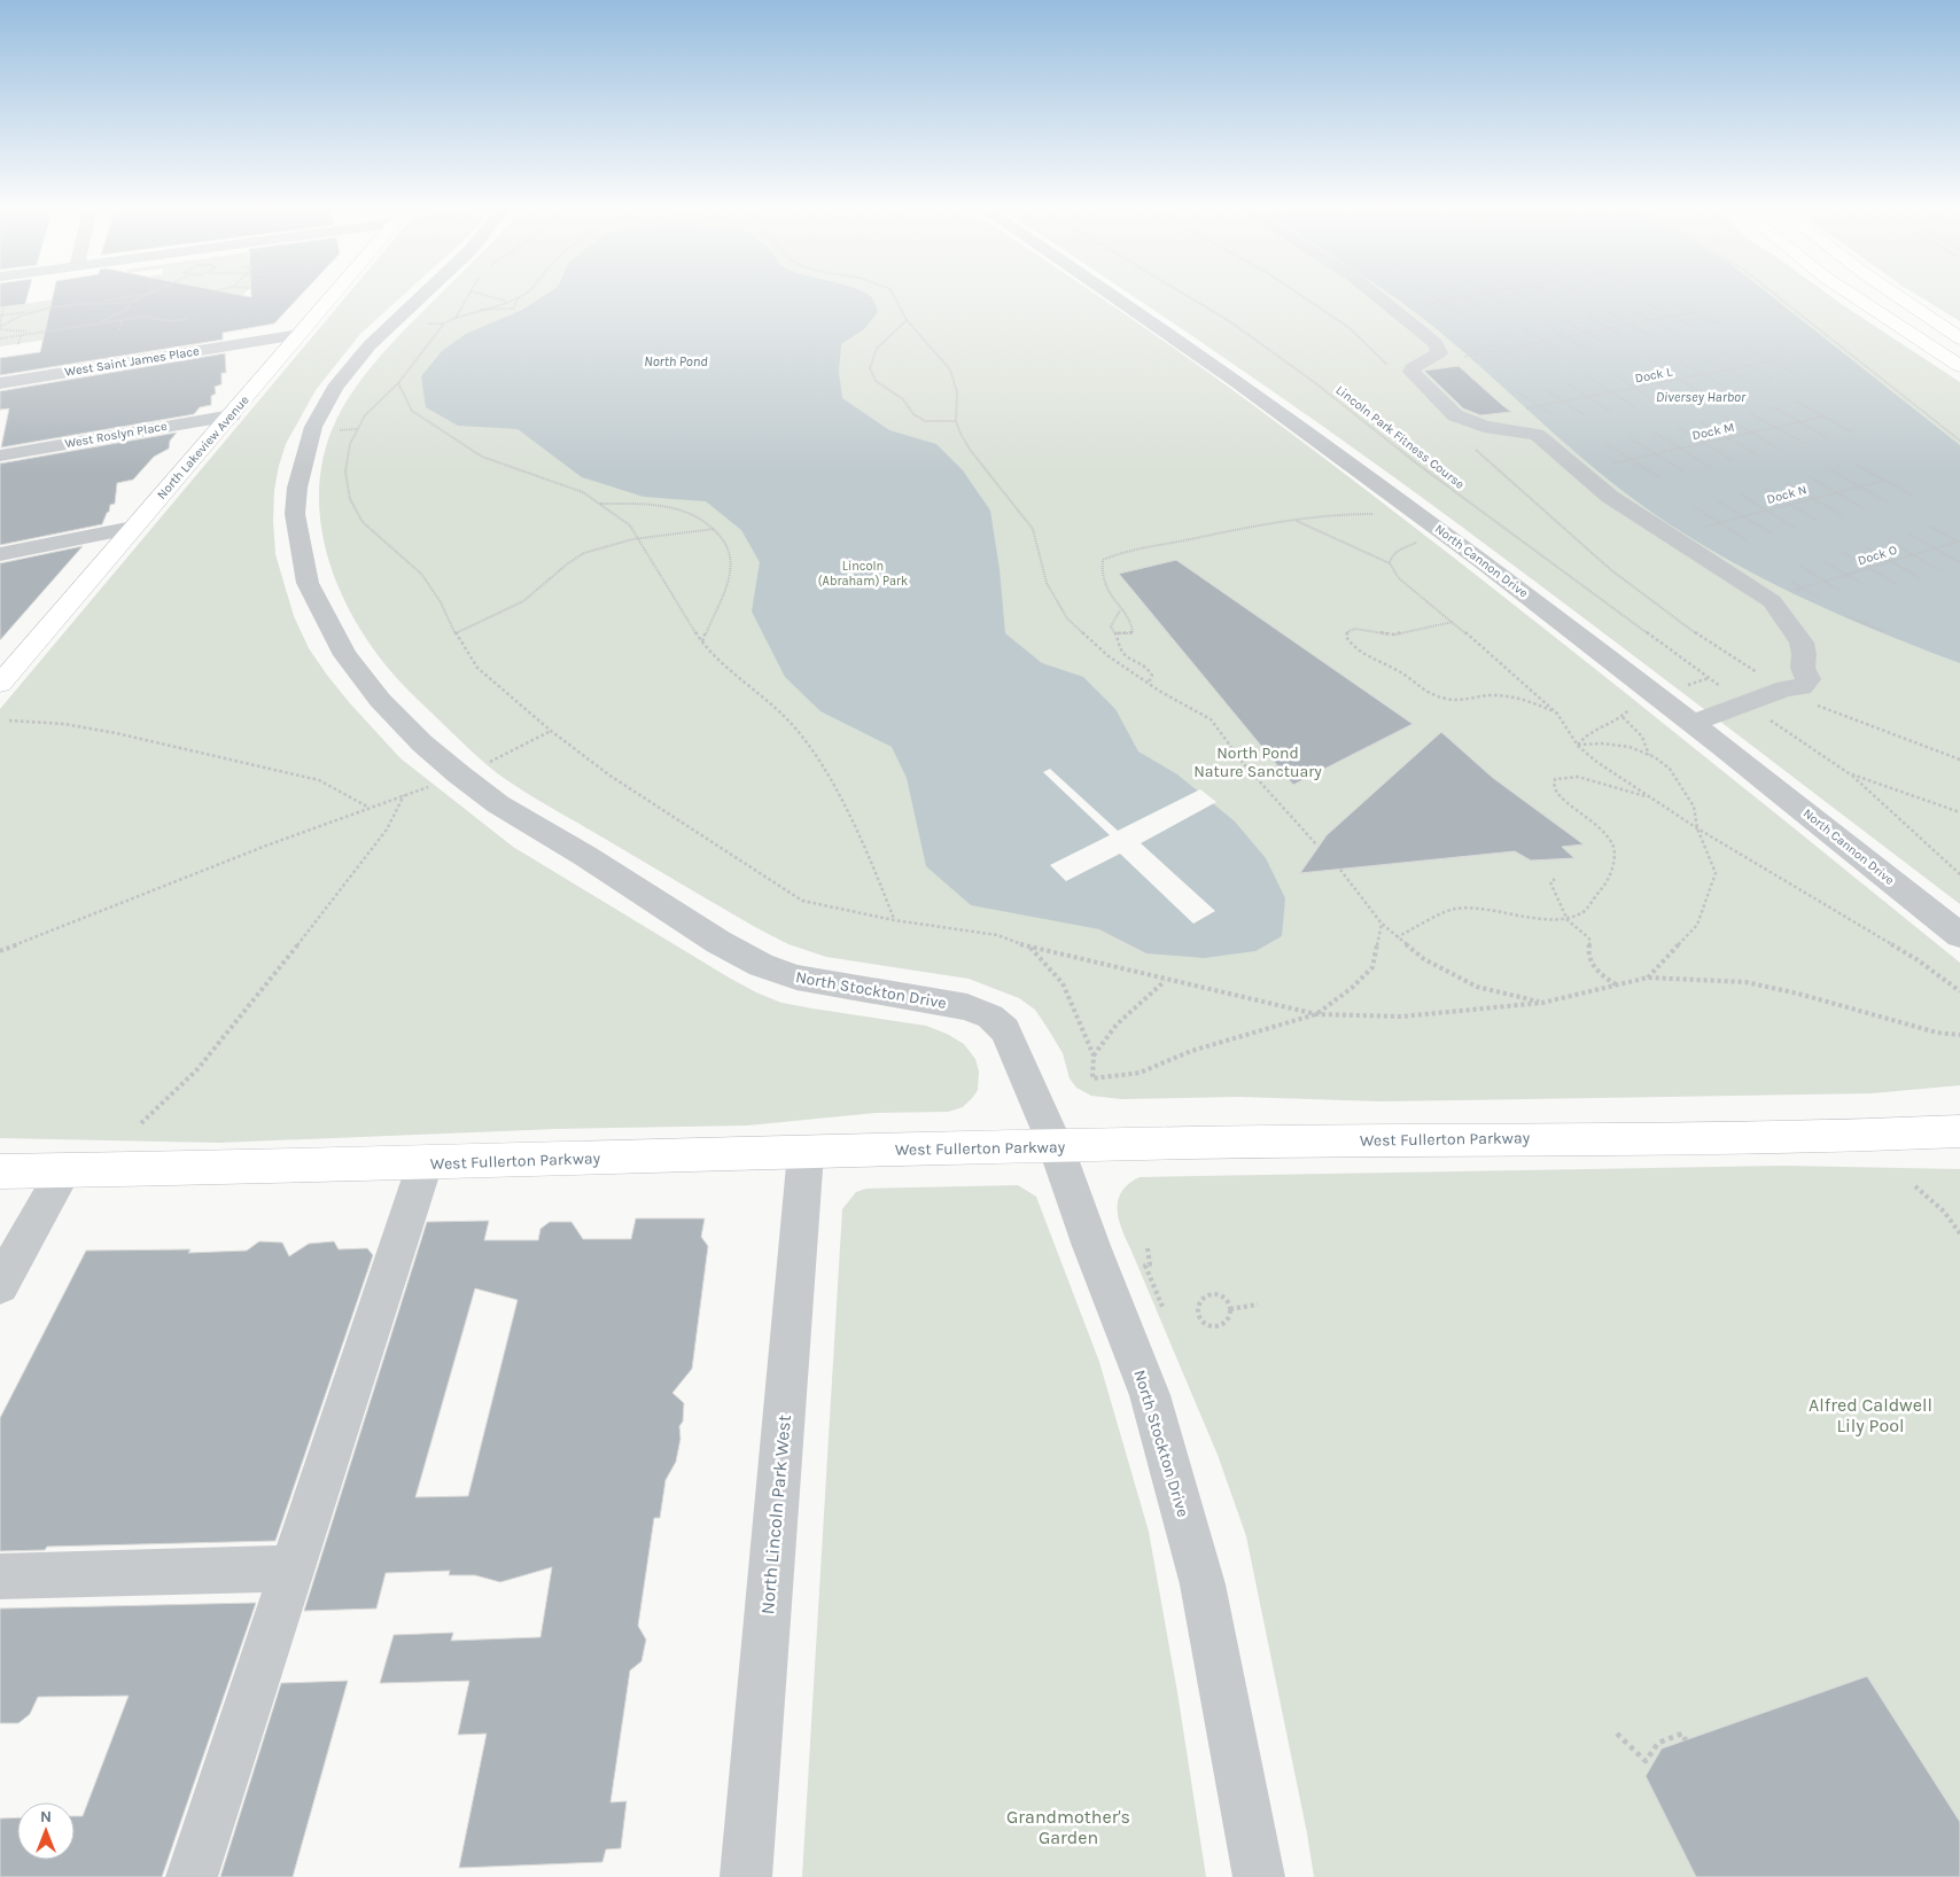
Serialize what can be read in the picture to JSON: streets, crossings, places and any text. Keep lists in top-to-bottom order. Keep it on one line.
{"streets":{"main road":["North Lakeview Avenue","West Fullerton Parkway"],"street":["West Saint James Place","West Roslyn Place","North Cannon Drive","North Stockton Drive","North Lincoln Park West"],"path":["Dock L","Dock M","Lincoln Park Fitness Course","Dock N","Dock O"]},"crossings":[["West Saint James Place","North Lakeview Avenue"],["West Roslyn Place","North Lakeview Avenue"],["North Stockton Drive","West Fullerton Parkway"],["West Fullerton Parkway","North Lincoln Park West"]],"water":["North Pond","Diversey Harbor"],"parks":["Lincoln (Abraham) Park","North Pond Nature Sanctuary","Alfred Caldwell Lily Pool","Grandmother's Garden"],"north":"top"}
